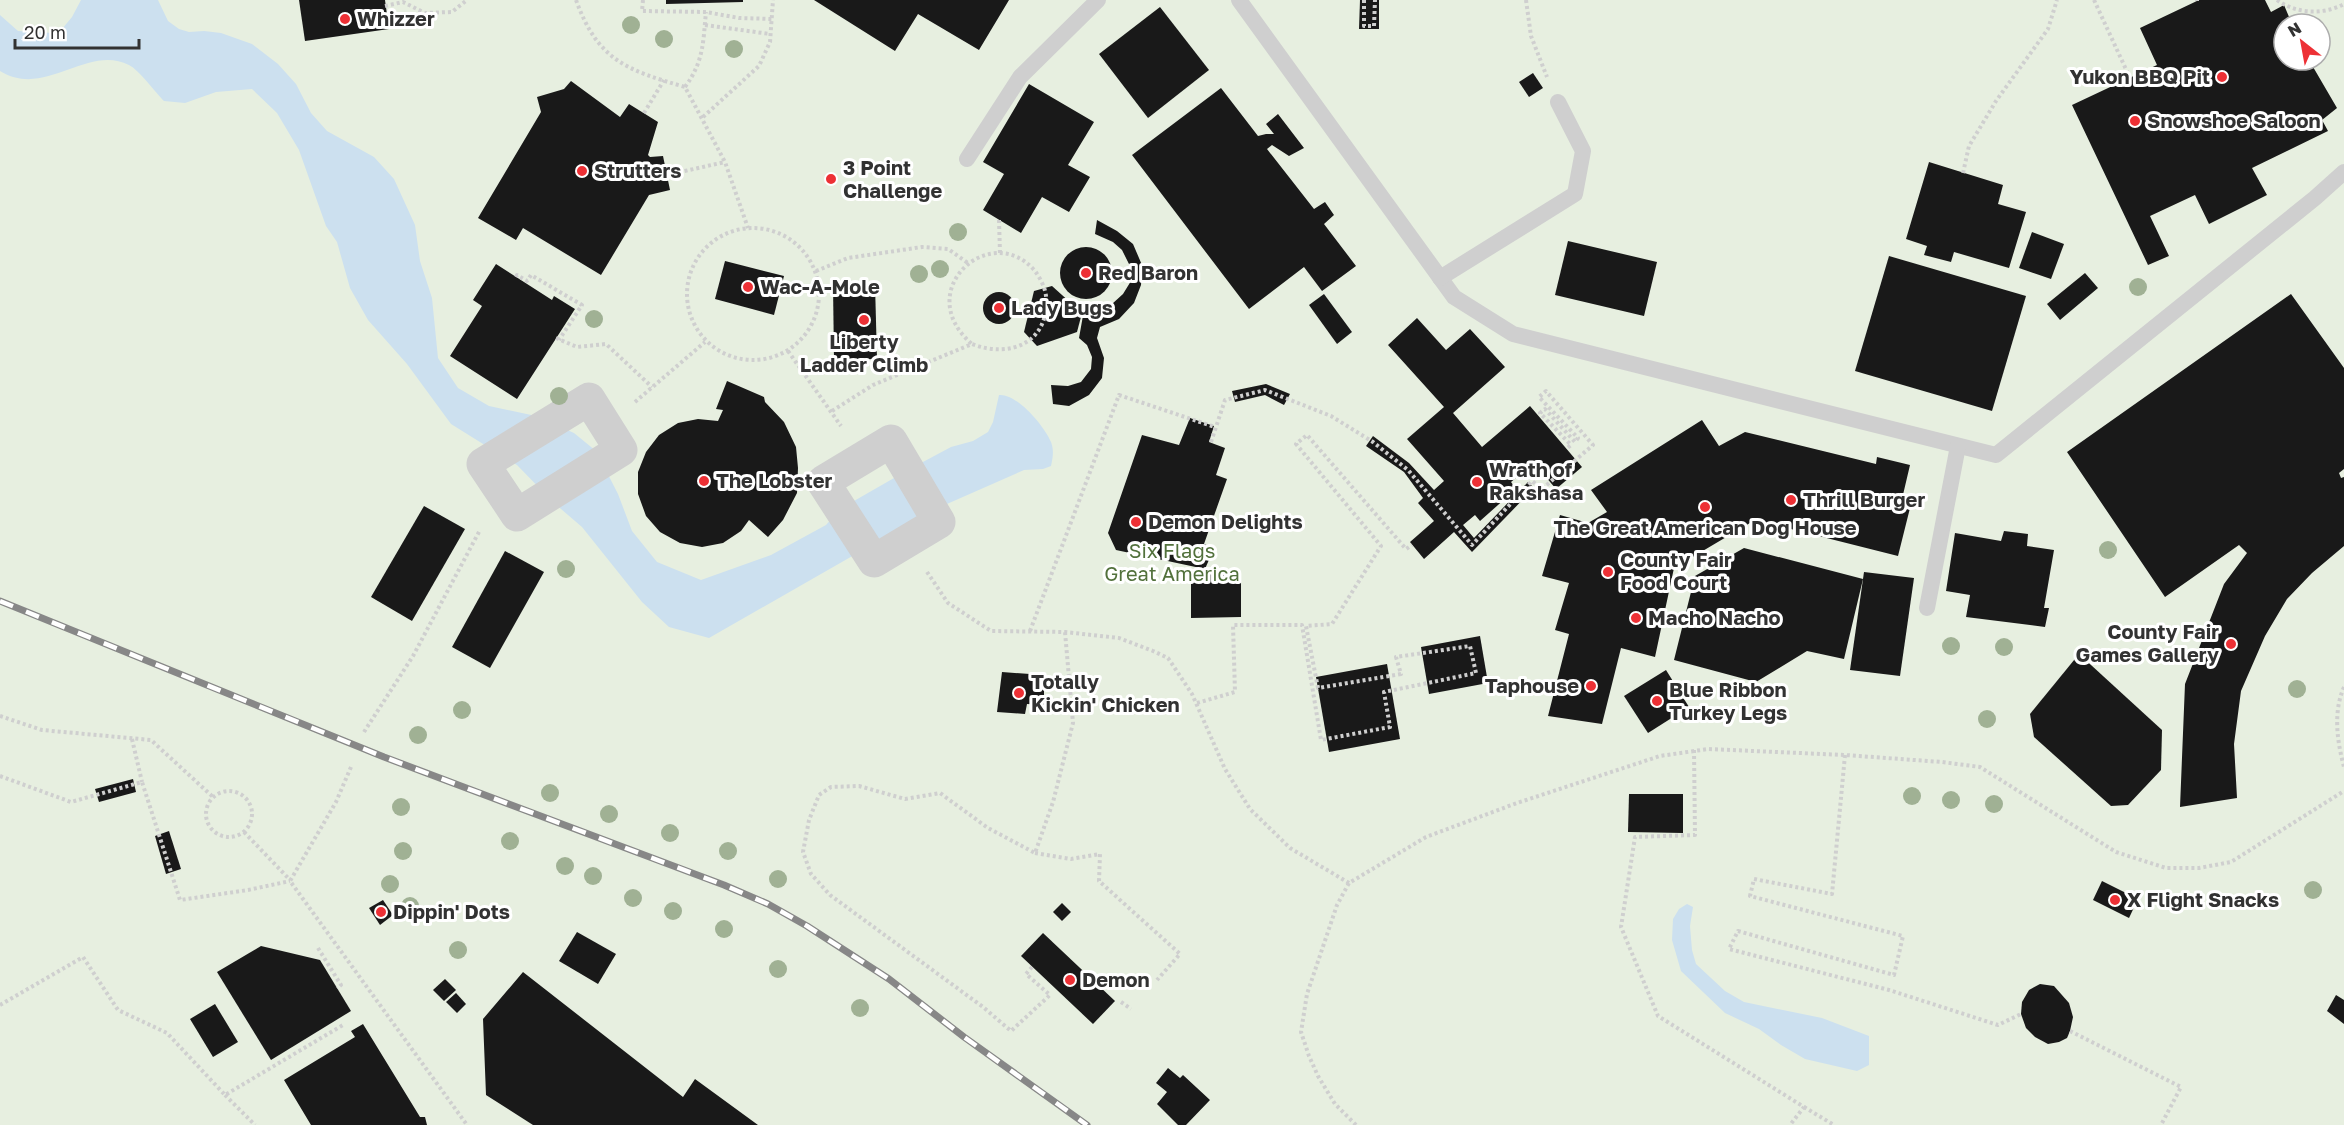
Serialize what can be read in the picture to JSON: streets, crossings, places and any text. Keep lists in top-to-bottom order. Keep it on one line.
{"parks":["Six Flags Great America"],"places":["Whizzer","Yukon BBQ Pit","Snowshoe Saloon","Strutters","3 Point Challenge","Red Baron","Wac-A-Mole","Lady Bugs","Liberty Ladder Climb","The Lobster","Wrath of Rakshasa","Thrill Burger","The Great American Dog House","Demon Delights","County Fair Food Court","Macho Nacho","County Fair Games Gallery","Taphouse","Totally Kickin' Chicken","Blue Ribbon Turkey Legs","X Flight Snacks","Dippin' Dots","Demon"],"scale_bar":"20 m","north":"top left"}
